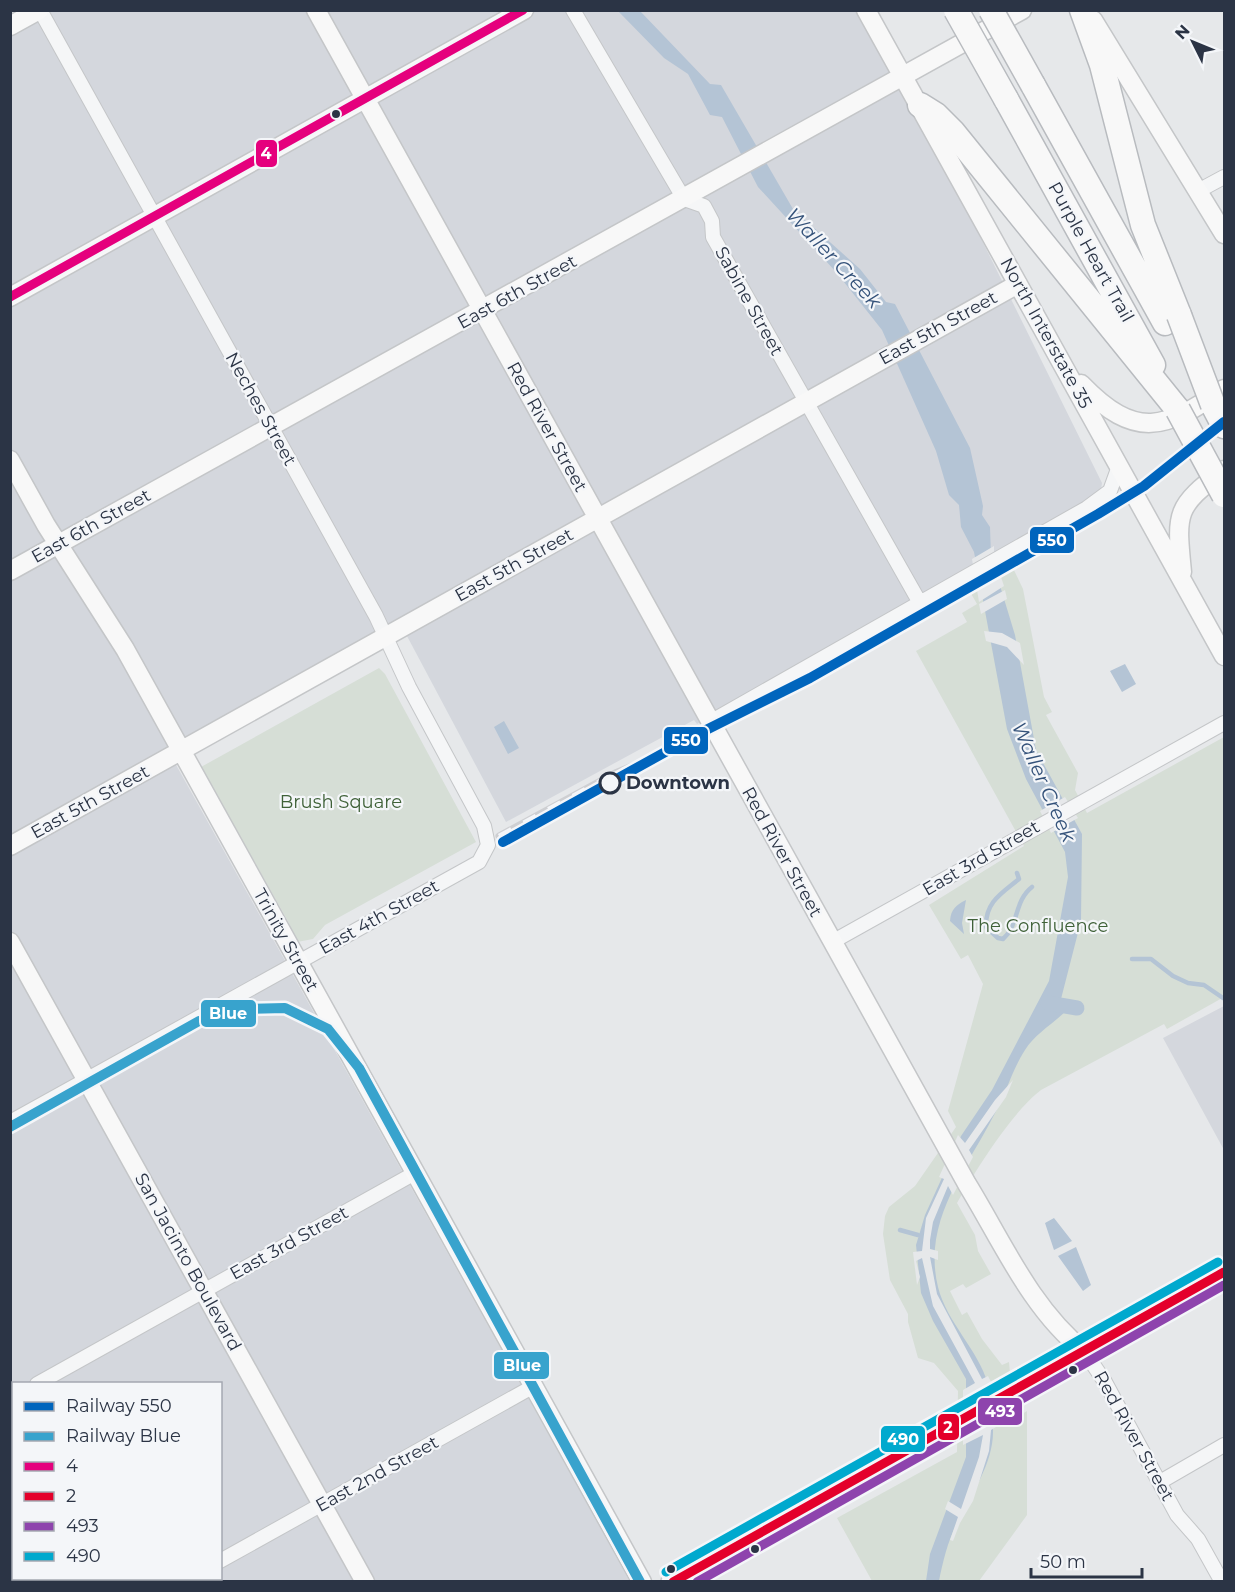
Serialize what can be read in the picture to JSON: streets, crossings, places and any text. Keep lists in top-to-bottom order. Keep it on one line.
{"streets":{"highway":["Purple Heart Trail"],"main road":["East 6th Street","East 5th Street","North Interstate 35","Red River Street","Trinity Street","San Jacinto Boulevard"],"street":["Sabine Street","Neches Street","East 3rd Street","East 4th Street","East 2nd Street"]},"crossings":[["East 6th Street","Sabine Street"],["East 6th Street","North Interstate 35"],["East 6th Street","Neches Street"],["East 6th Street","Red River Street"],["East 6th Street","Trinity Street"],["Sabine Street","East 5th Street"],["East 5th Street","North Interstate 35"],["East 5th Street","Neches Street"],["East 5th Street","Red River Street"],["East 5th Street","Trinity Street"],["Neches Street","East 4th Street"],["Red River Street","East 3rd Street"],["East 3rd Street","Trinity Street"],["East 3rd Street","San Jacinto Boulevard"],["East 4th Street","Trinity Street"],["East 4th Street","San Jacinto Boulevard"],["Trinity Street","East 2nd Street"],["San Jacinto Boulevard","East 2nd Street"]],"water":["Waller Creek"],"parks":["Brush Square","The Confluence"],"places":["Downtown"],"lines":["transit line 4","rail line 550","rail line Blue","transit line 490","transit line 2","transit line 493"],"legend":["Railway 550","Railway Blue","4","2","493","490"],"scale_bar":"50 m","north":"top left"}
